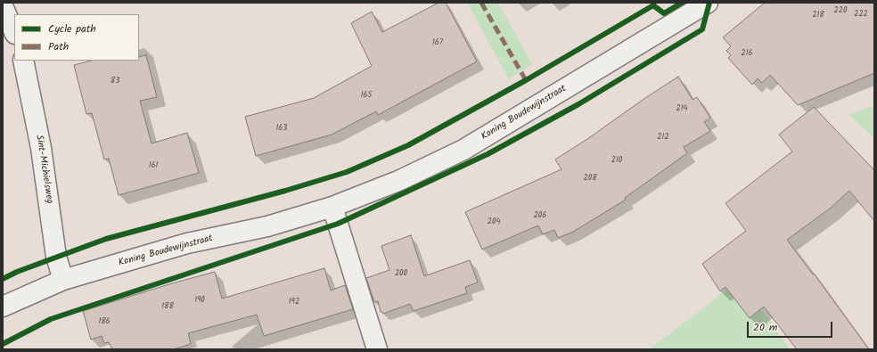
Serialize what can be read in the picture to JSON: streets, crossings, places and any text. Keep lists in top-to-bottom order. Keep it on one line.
{"streets":{"street":["Koning Boudewijnstraat","Sint-Michielsweg"]},"crossings":[["Koning Boudewijnstraat","Sint-Michielsweg"]],"house_numbers":["220","222","218","167","216","83","165","214","163","212","210","161","208","206","204","200","190","192","188","186"],"legend":["Cycle path","Path"],"scale_bar":"20 m"}
